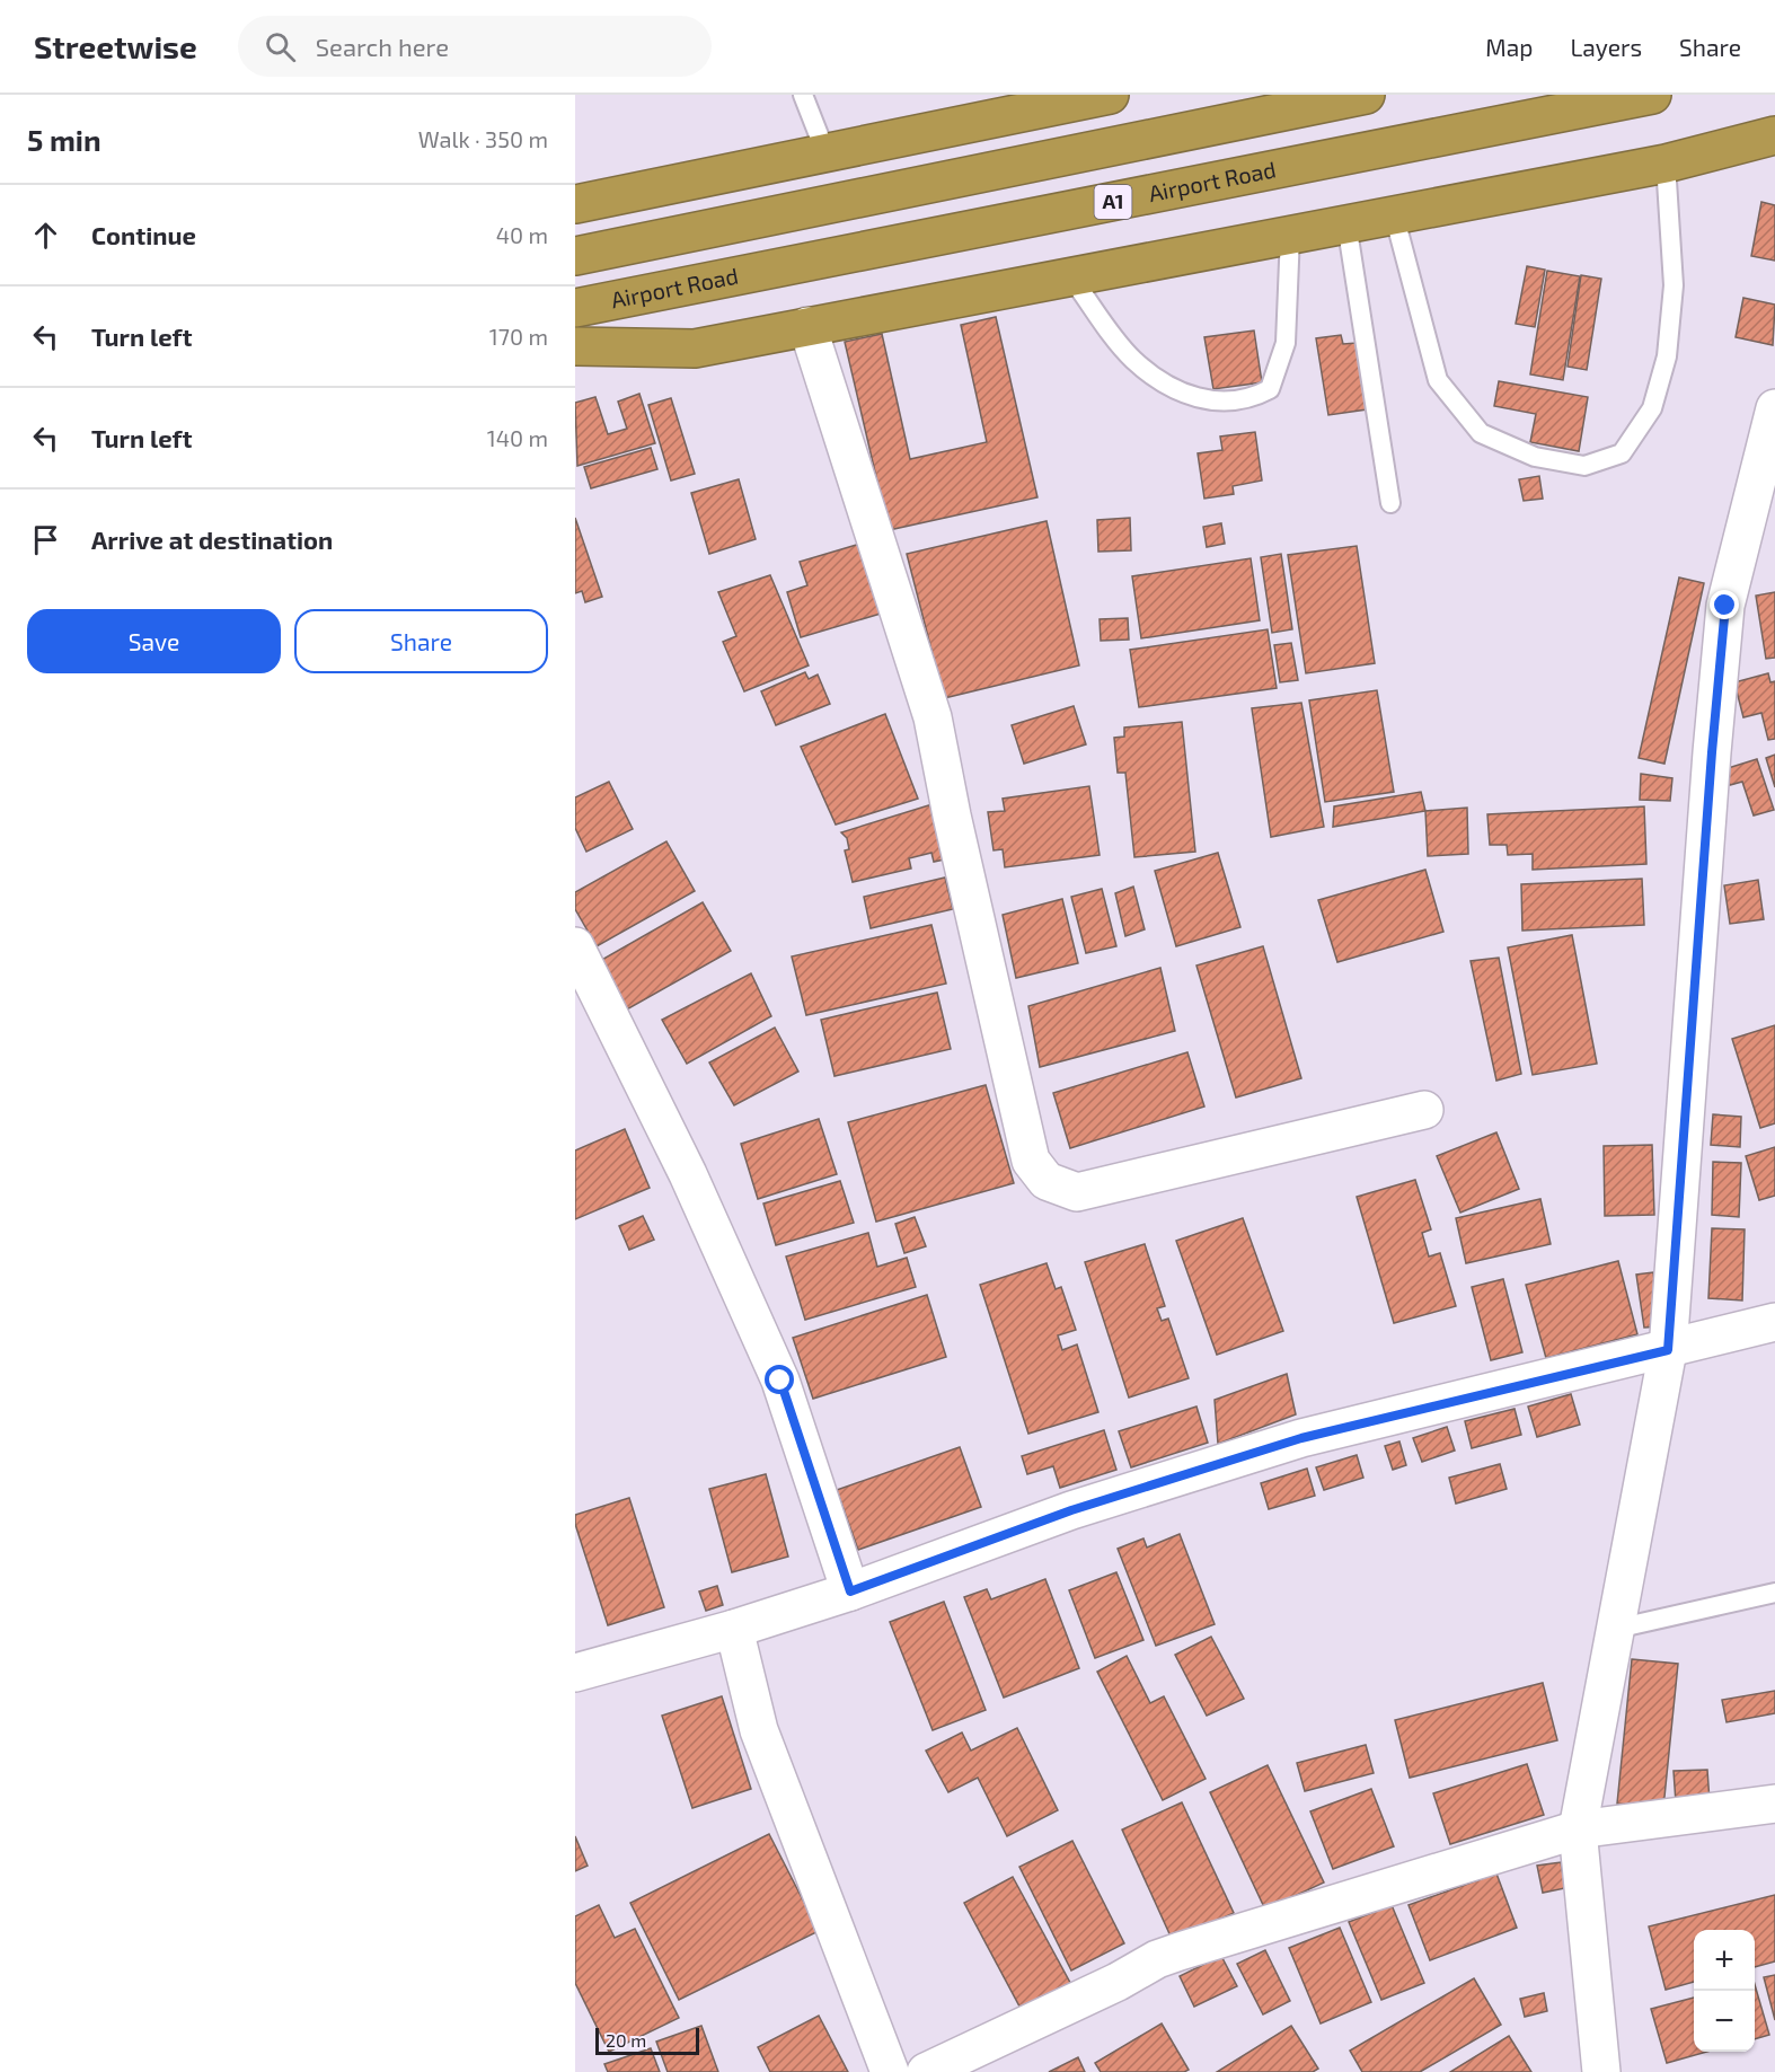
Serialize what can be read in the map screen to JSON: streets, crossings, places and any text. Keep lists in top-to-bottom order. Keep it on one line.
{"streets":{"highway":["Airport Road","A1"]},"scale_bar":"20 m","page":{"header":"Streetwise","search":"Search here","nav":["Map","Layers","Share"],"heading":["5 min","Walk · 350 m"],"list":[["Continue","40 m"],["Turn left","170 m"],["Turn left","140 m"],"Arrive at destination"],"buttons":["Save","Share"],"map_buttons":["+","−"],"scale":"20 m"}}
